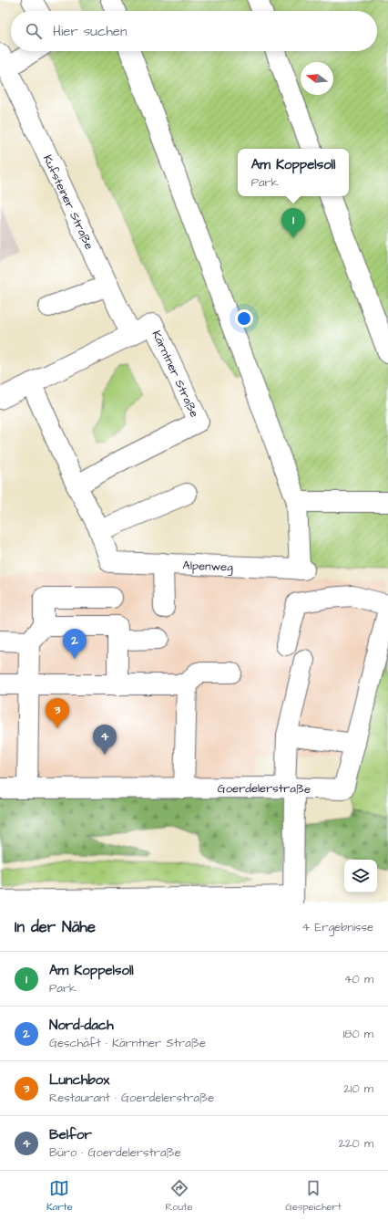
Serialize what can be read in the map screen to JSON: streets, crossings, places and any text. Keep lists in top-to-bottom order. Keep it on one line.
{"streets":{"street":["Kufsteiner Straße","Kärntner Straße","Alpenweg","Goerdelerstraße"]},"crossings":[["Kufsteiner Straße","Kärntner Straße"]],"north":"left","page":{"search":"Hier suchen","popup":["Am Koppelsoll","Park"],"pins":["1","2","3","4"],"heading":["In der Nähe","4 Ergebnisse"],"list":[{"mark":"1","name":"Am Koppelsoll","note":"Park","value":"40 m"},{"mark":"2","name":"Nord-dach","note":"Geschäft · Kärntner Straße","value":"180 m"},{"mark":"3","name":"Lunchbox","note":"Restaurant · Goerdelerstraße","value":"210 m"},{"mark":"4","name":"Belfor","note":"Büro · Goerdelerstraße","value":"220 m"}],"nav":["Karte","Route","Gespeichert"]}}
